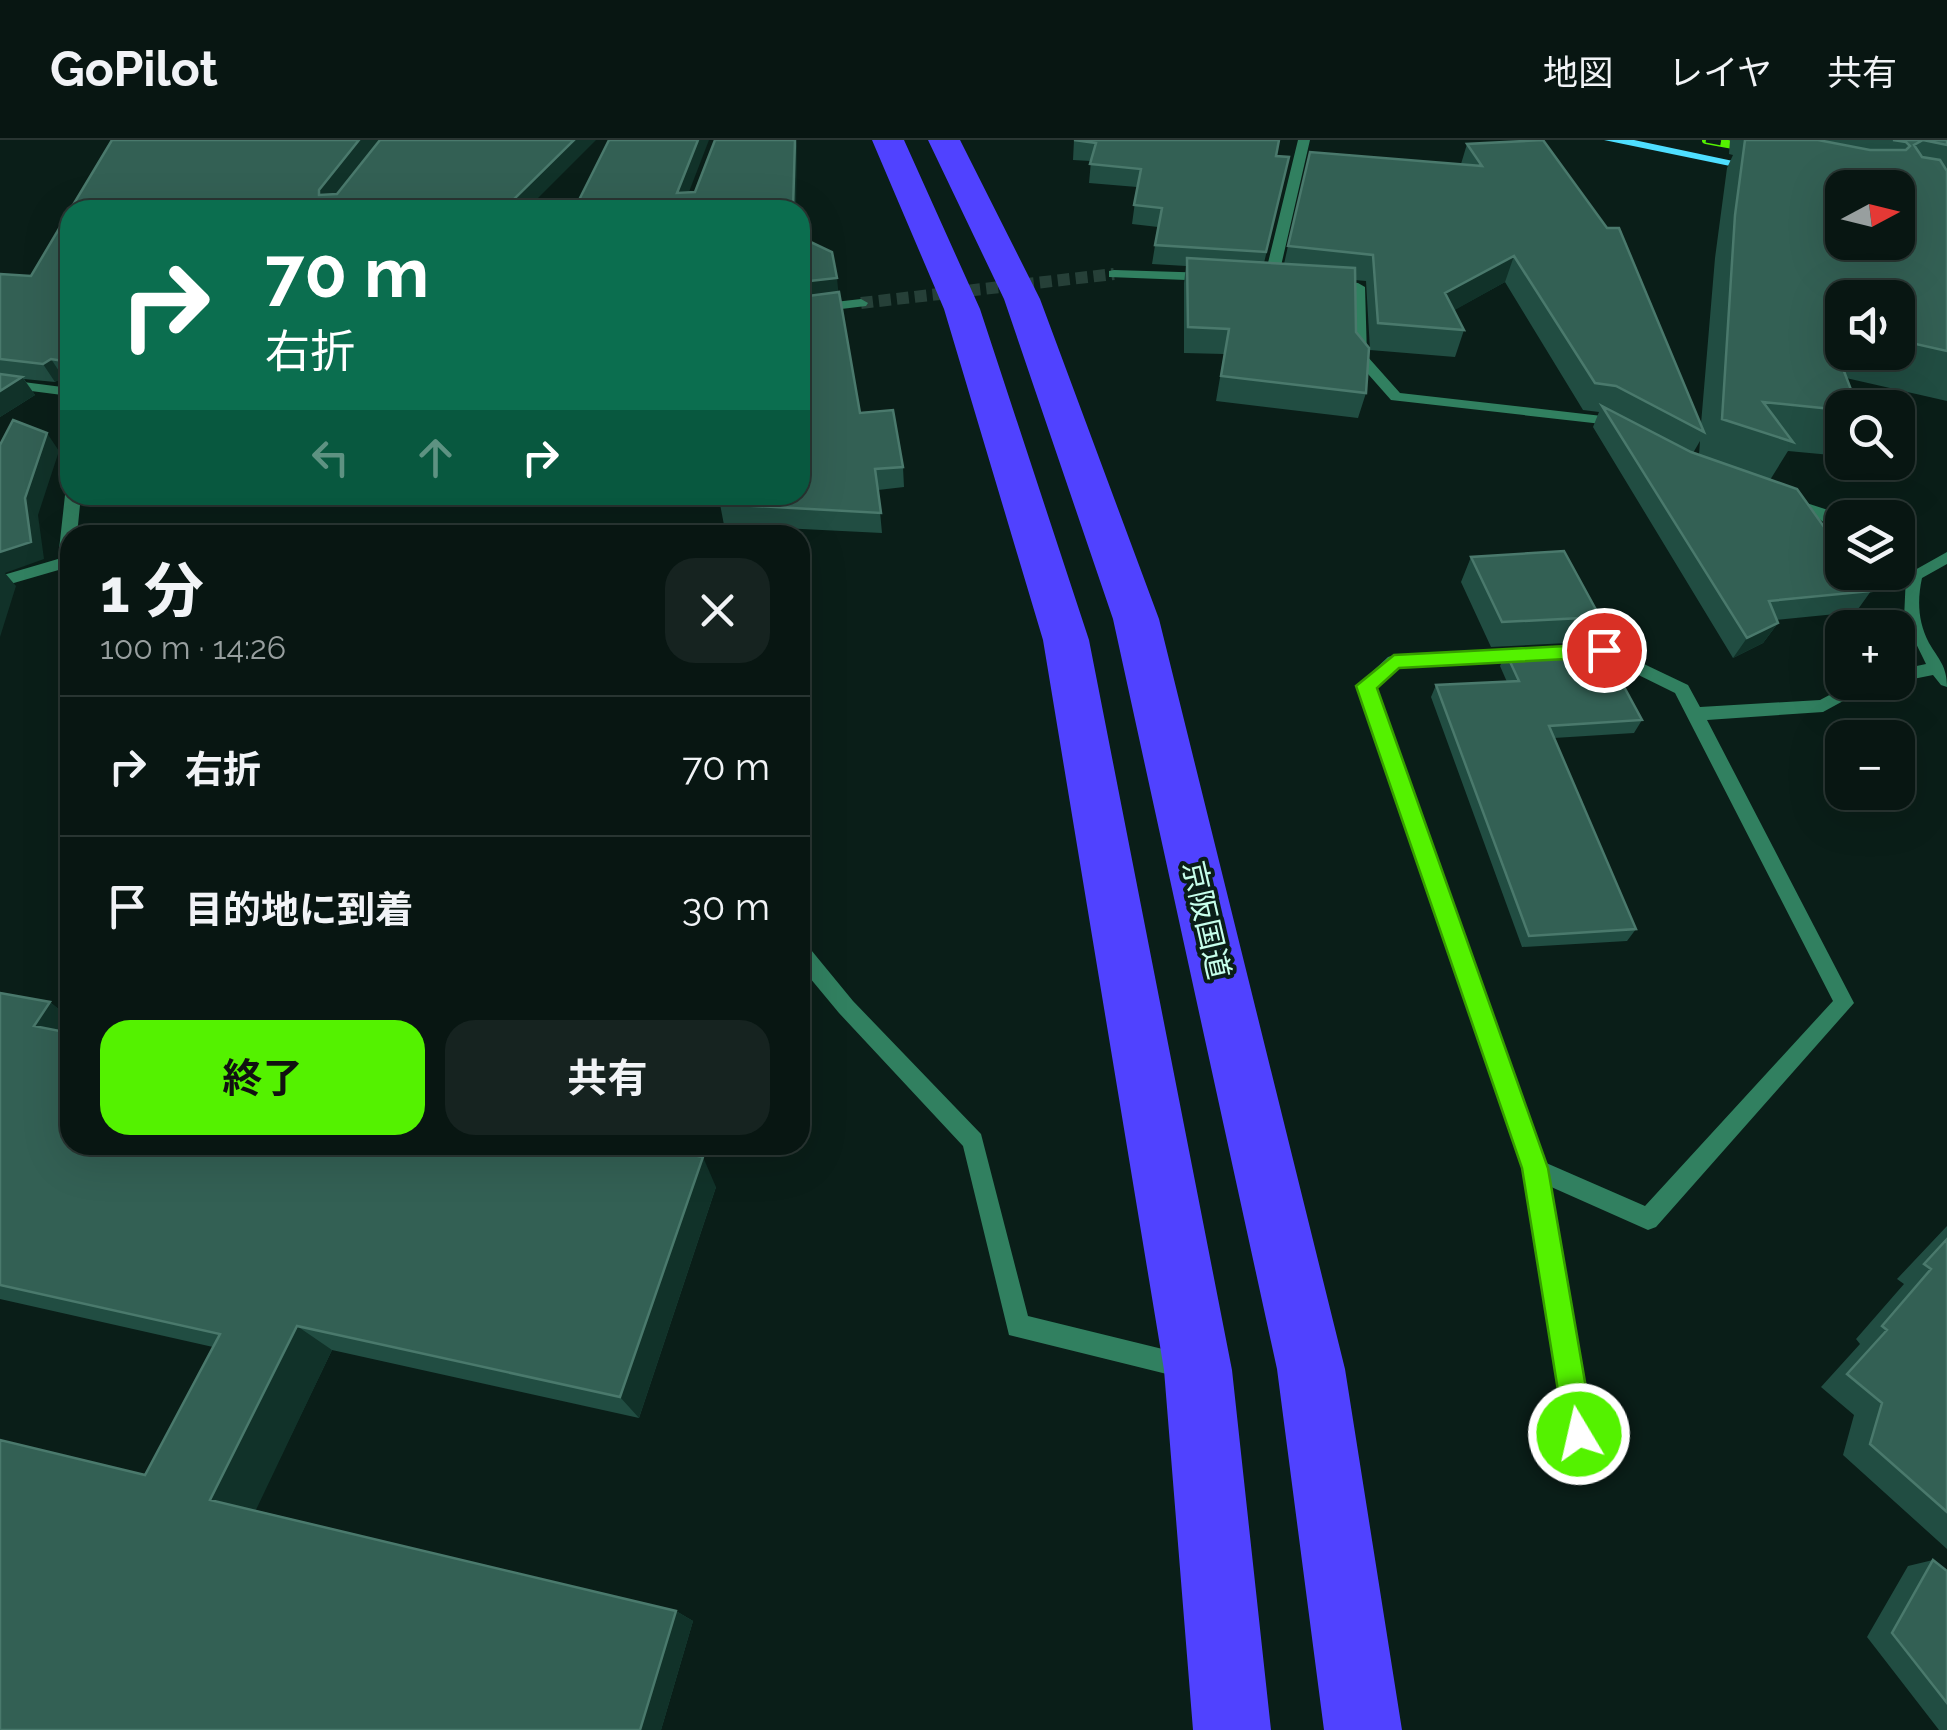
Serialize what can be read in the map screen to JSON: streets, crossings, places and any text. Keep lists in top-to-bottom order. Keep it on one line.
{"streets":{"highway":["京阪国道"]},"north":"right","page":{"header":"GoPilot","nav":["地図","レイヤ","共有"],"map_buttons":["+","−"],"turn":["70 m","右折"],"heading":["1 分","100 m · 14:26"],"list":[{"name":"右折","value":"70 m"},{"name":"目的地に到着","value":"30 m"}],"buttons":["終了","共有"]}}
